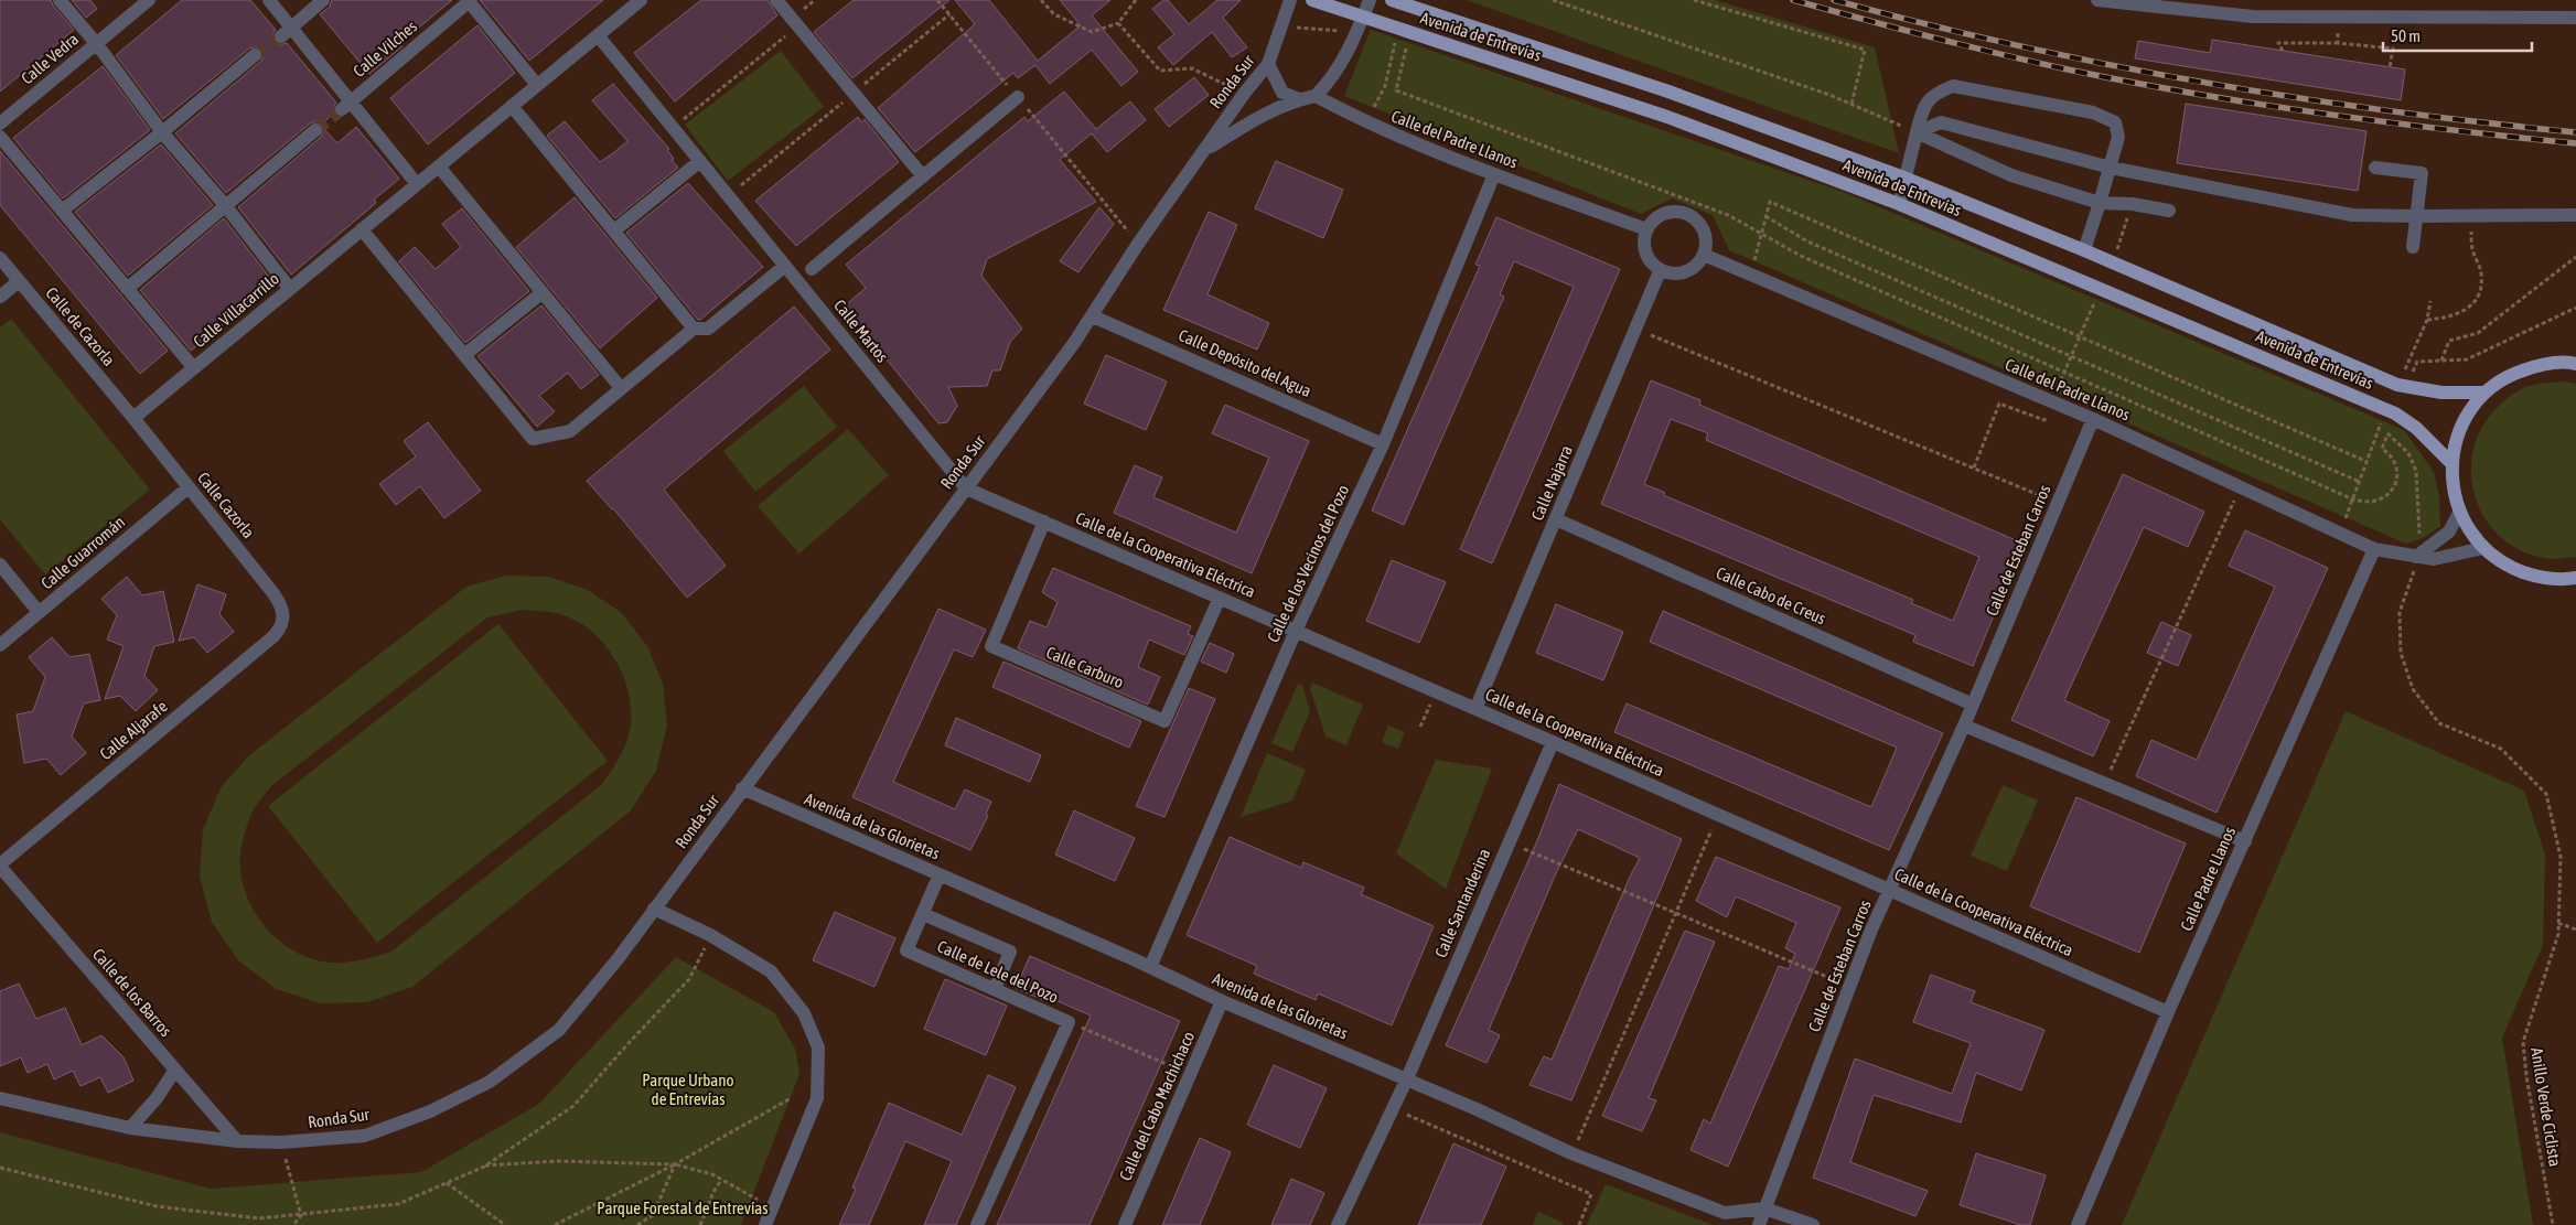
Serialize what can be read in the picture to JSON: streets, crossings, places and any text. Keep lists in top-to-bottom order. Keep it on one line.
{"streets":{"main road":["Avenida de Entrevías"],"street":["Calle Vilches","Calle Vedra","Ronda Sur","Calle del Padre Llanos","Calle Villacarrillo","Calle de Cazorla","Calle Martos","Calle Depósito del Agua","Calle Najarra","Calle Cazorla","Calle de Esteban Carros","Calle Guarromán","Calle de la Cooperativa Eléctrica","Calle de los Vecinos del Pozo","Calle Cabo de Creus","Calle Carburo","Calle Aljarafe","Avenida de las Glorietas","Calle Padre Llanos","Calle Santanderina","Calle de Lele del Pozo","Calle de los Barros","Calle del Cabo Machichaco"],"path":["Anillo Verde Ciclista"]},"crossings":[["Calle Vilches","Calle Villacarrillo"],["Ronda Sur","Calle Martos"],["Ronda Sur","Calle Depósito del Agua"],["Ronda Sur","Calle de la Cooperativa Eléctrica"],["Ronda Sur","Avenida de las Glorietas"],["Ronda Sur","Calle de los Barros"],["Calle del Padre Llanos","Calle Najarra"],["Calle del Padre Llanos","Calle de Esteban Carros"],["Calle del Padre Llanos","Calle de los Vecinos del Pozo"],["Calle del Padre Llanos","Calle Padre Llanos"],["Calle del Padre Llanos","Anillo Verde Ciclista"],["Calle Villacarrillo","Calle de Cazorla"],["Calle Villacarrillo","Calle Martos"],["Calle Villacarrillo","Calle Cazorla"],["Calle de Cazorla","Calle Cazorla"],["Calle Martos","Calle de la Cooperativa Eléctrica"],["Calle Depósito del Agua","Calle de los Vecinos del Pozo"],["Calle Najarra","Calle de la Cooperativa Eléctrica"],["Calle Najarra","Calle Cabo de Creus"],["Calle Cazorla","Calle Guarromán"],["Calle Cazorla","Calle Aljarafe"],["Calle de Esteban Carros","Calle de la Cooperativa Eléctrica"],["Calle de Esteban Carros","Calle Cabo de Creus"],["Calle de Esteban Carros","Avenida de las Glorietas"],["Calle de la Cooperativa Eléctrica","Calle de los Vecinos del Pozo"],["Calle de la Cooperativa Eléctrica","Calle Carburo"],["Calle de la Cooperativa Eléctrica","Calle Padre Llanos"],["Calle de la Cooperativa Eléctrica","Calle Santanderina"],["Calle de los Vecinos del Pozo","Avenida de las Glorietas"],["Calle Aljarafe","Calle de los Barros"],["Avenida de las Glorietas","Calle Santanderina"],["Avenida de las Glorietas","Calle de Lele del Pozo"],["Avenida de las Glorietas","Calle del Cabo Machichaco"]],"parks":["Parque Urbano de Entrevías","Parque Forestal de Entrevías"],"scale_bar":"50 m"}
